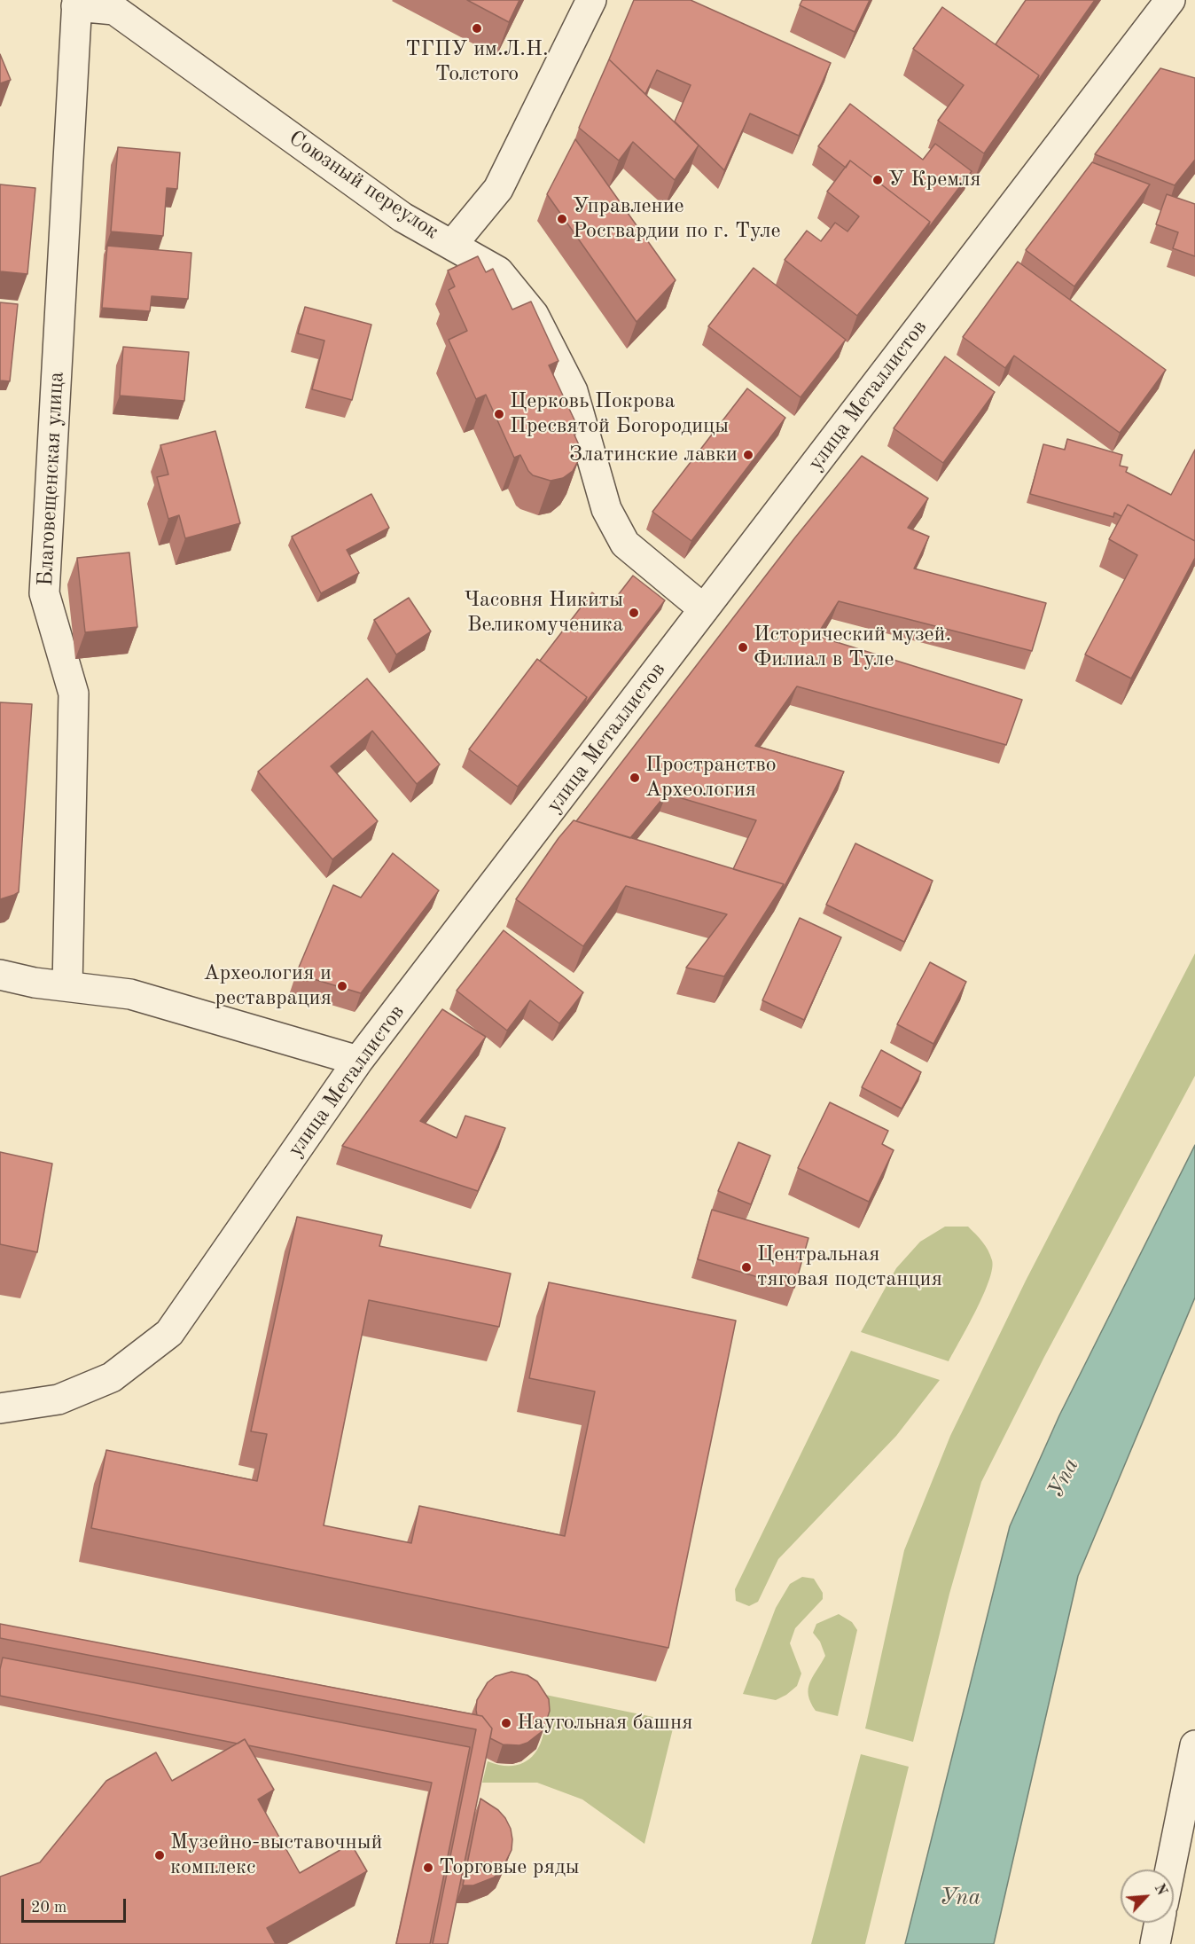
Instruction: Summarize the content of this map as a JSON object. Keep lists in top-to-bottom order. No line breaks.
{"streets":{"street":["Союзный переулок","улица Металлистов","Благовещенская улица"]},"crossings":[["Союзный переулок","улица Металлистов"],["Союзный переулок","Благовещенская улица"]],"water":["Упа"],"places":["ТГПУ им.Л.Н. Толстого","У Кремля","Управление Росгвардии по г. Туле","Церковь Покрова Пресвятой Богородицы","Златинские лавки","Часовня Никиты Великомученика","Исторический музей. Филиал в Туле","Пространство Археология","Археология и реставрация","Центральная тяговая подстанция","Наугольная башня","Музейно-выставочный комплекс","Торговые ряды"],"scale_bar":"20 m","north":"top right"}
